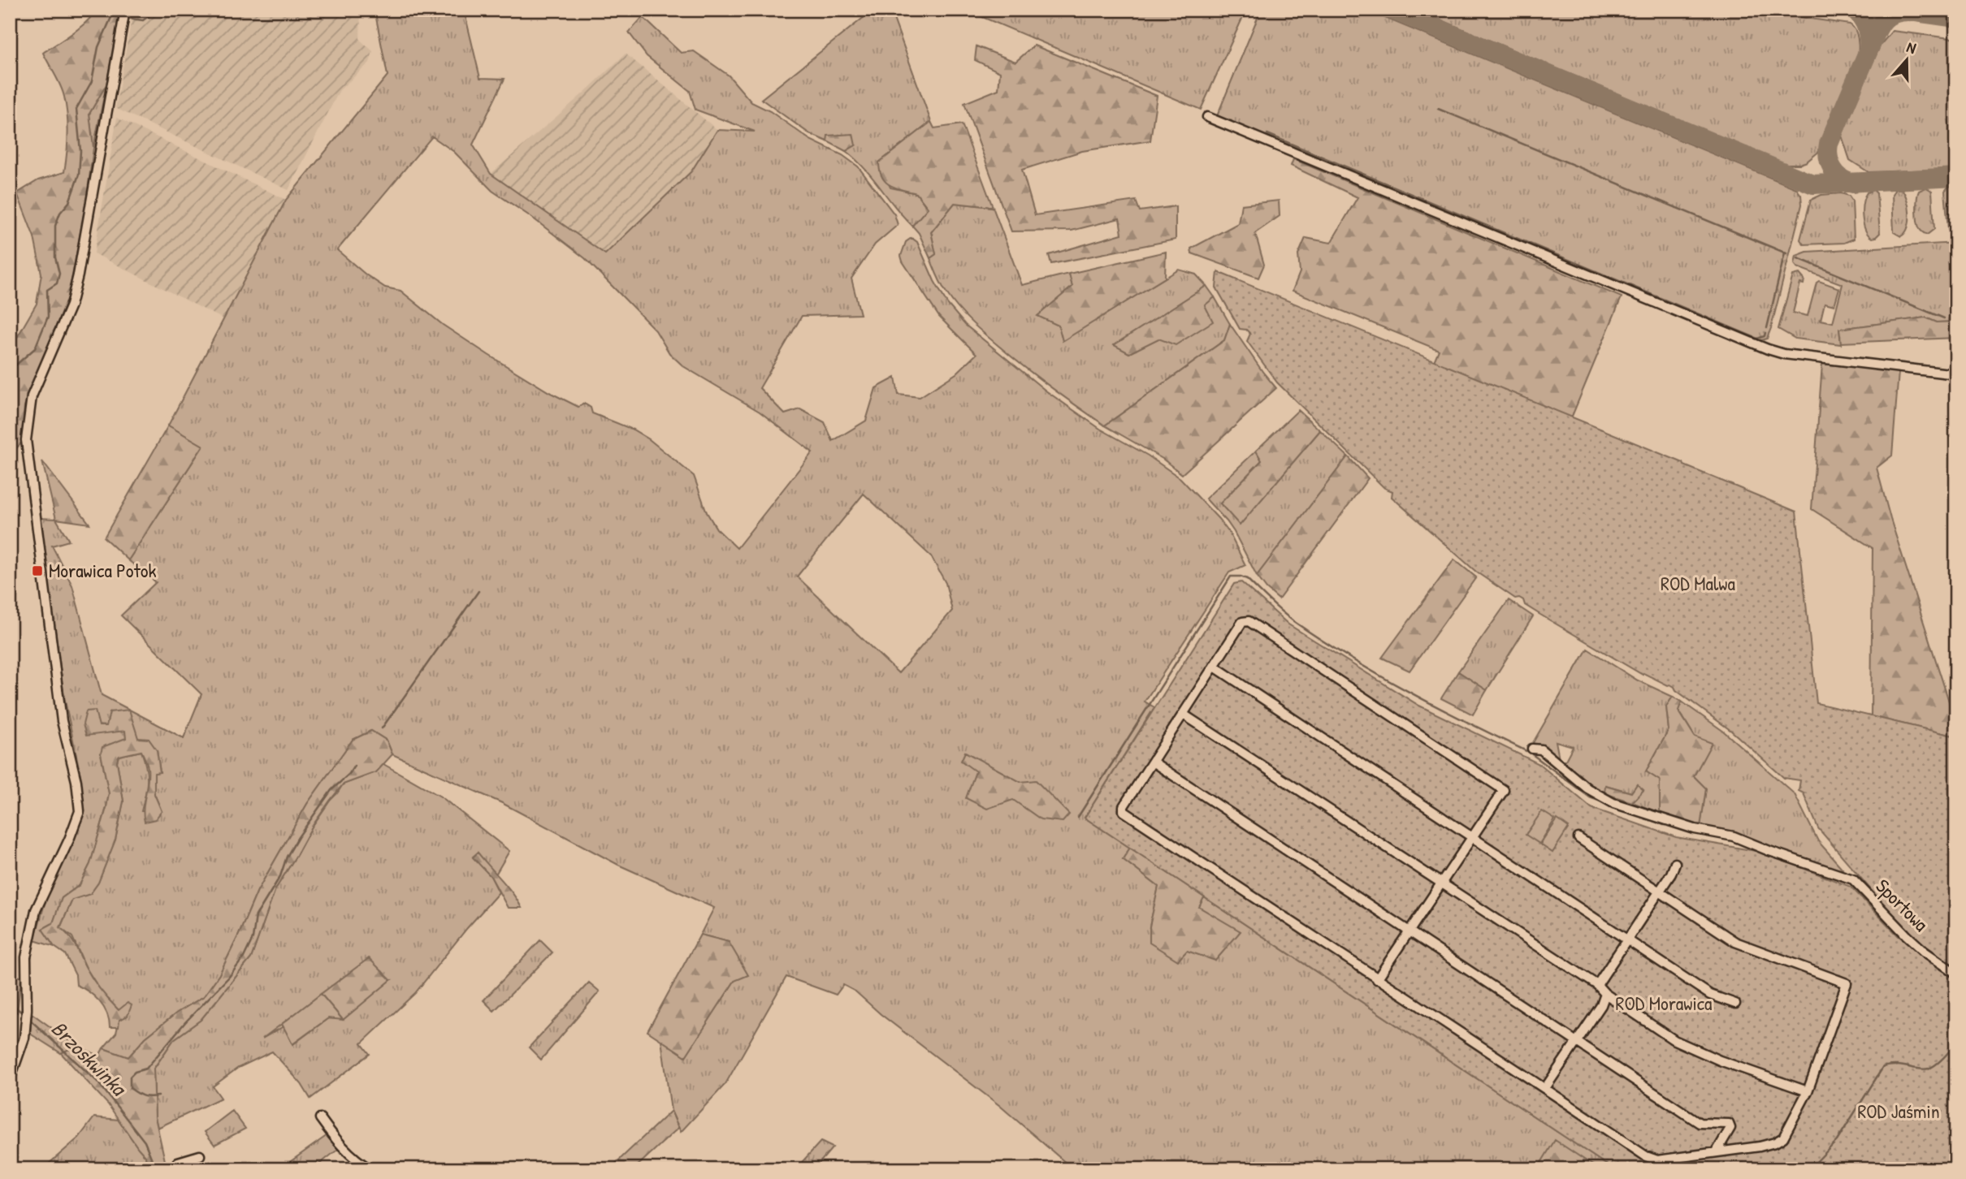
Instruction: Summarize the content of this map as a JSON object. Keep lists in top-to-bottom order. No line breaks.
{"streets":{"street":["Sportowa"]},"water":["Brzoskwinka"],"parks":["ROD Malwa","ROD Morawica","ROD Jaśmin"],"places":{"transit":["Morawica Potok"]},"north":"top"}
